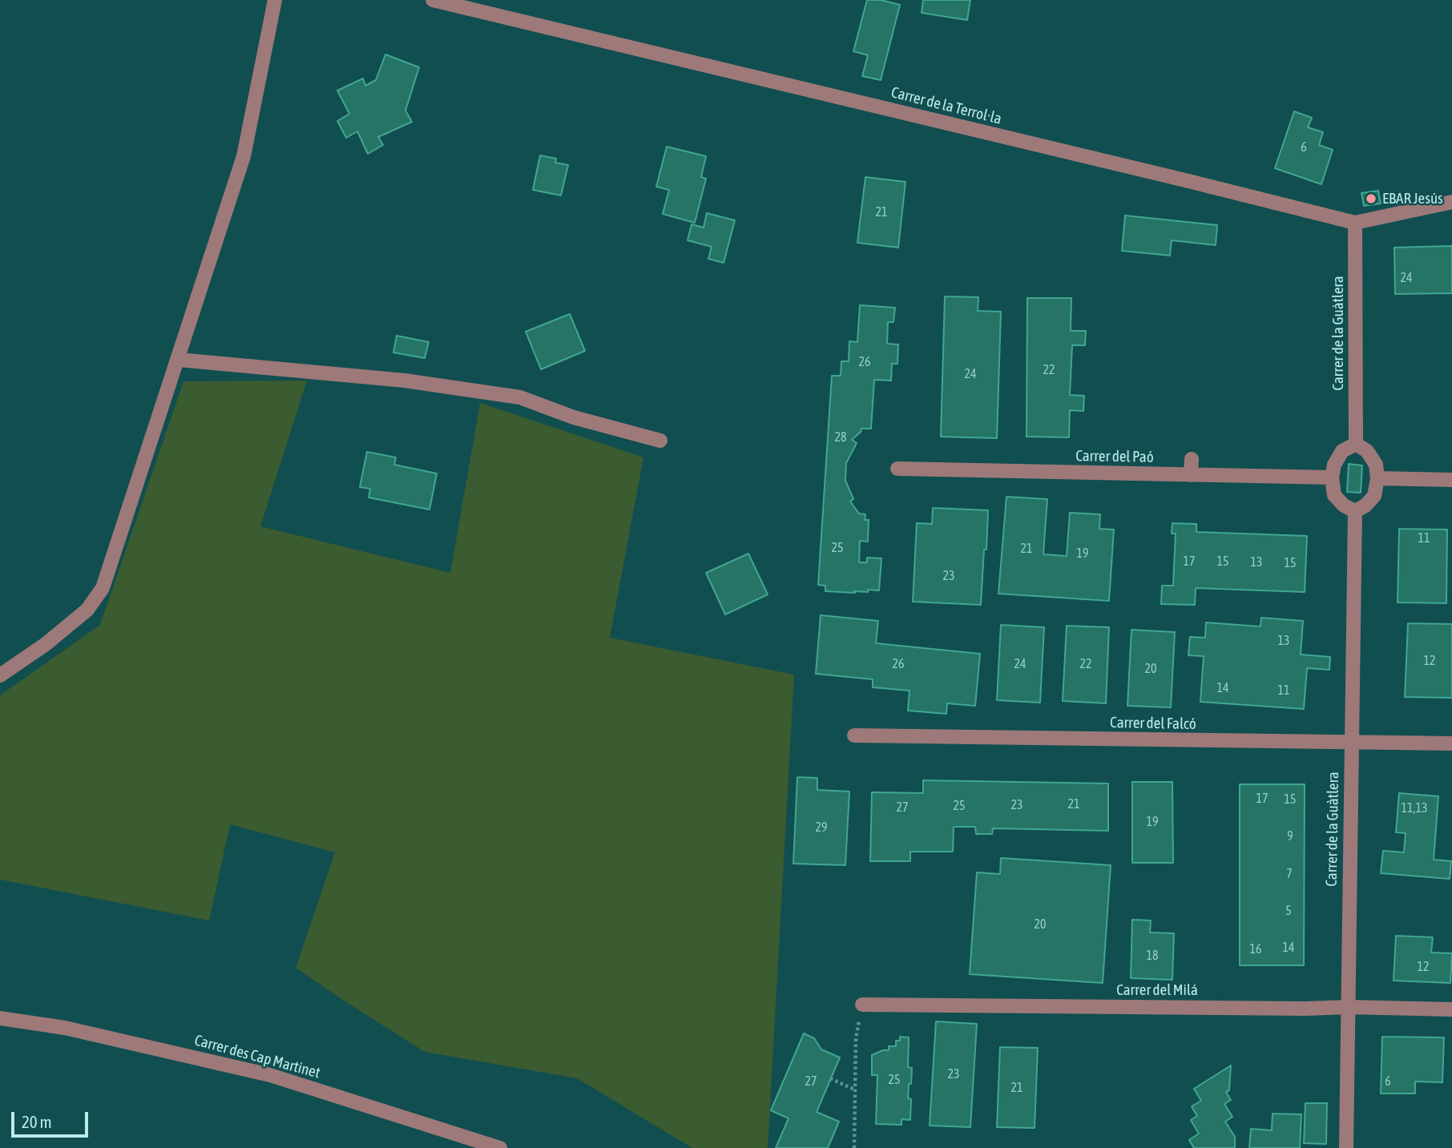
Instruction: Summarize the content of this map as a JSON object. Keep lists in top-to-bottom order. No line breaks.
{"streets":{"street":["Carrer de la Terrol·la","Carrer de la Guàtlera","Carrer del Paó","Carrer del Falcó","Carrer del Milá","Carrer des Cap Martinet"]},"crossings":[["Carrer de la Terrol·la","Carrer de la Guàtlera"],["Carrer de la Guàtlera","Carrer del Paó"],["Carrer de la Guàtlera","Carrer del Falcó"],["Carrer de la Guàtlera","Carrer del Milá"]],"places":["EBAR Jesús"],"house_numbers":["6","21","24","26","22","24","28","11","25","21","19","17","15","13","15","23","13","12","26","24","22","20","14","11","17","15","21","23","25","27","11,13","19","29","9","7","5","20","14","16","18","12","23","25","27","6","21"],"scale_bar":"20 m"}
